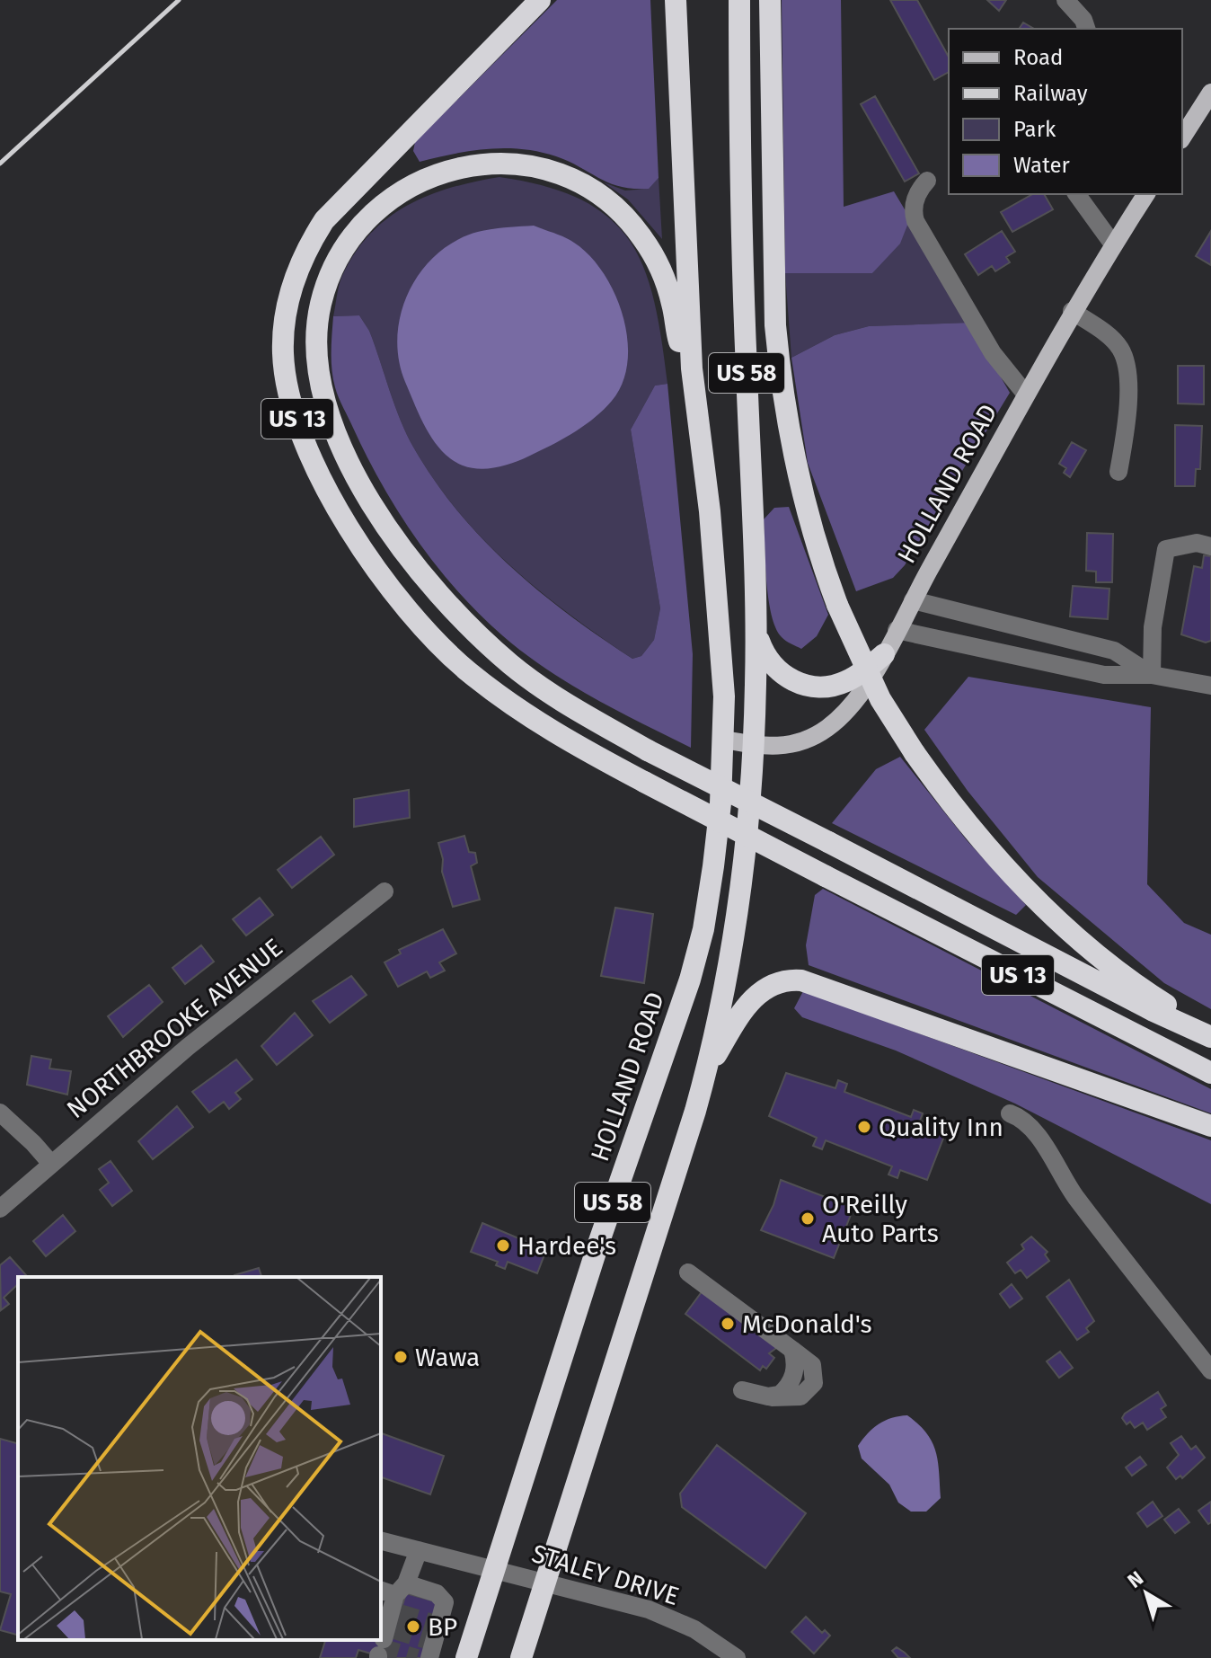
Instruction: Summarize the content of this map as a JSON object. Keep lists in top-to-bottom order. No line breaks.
{"streets":{"highway":["US 58","US 13","HOLLAND ROAD"],"street":["NORTHBROOKE AVENUE","STALEY DRIVE"]},"crossings":[["US 58","HOLLAND ROAD"],["US 58","STALEY DRIVE"],["HOLLAND ROAD","STALEY DRIVE"]],"places":["Quality Inn","O'Reilly Auto Parts","Hardee's","McDonald's","Wawa","BP"],"legend":["Road","Railway","Park","Water"],"north":"top left"}
